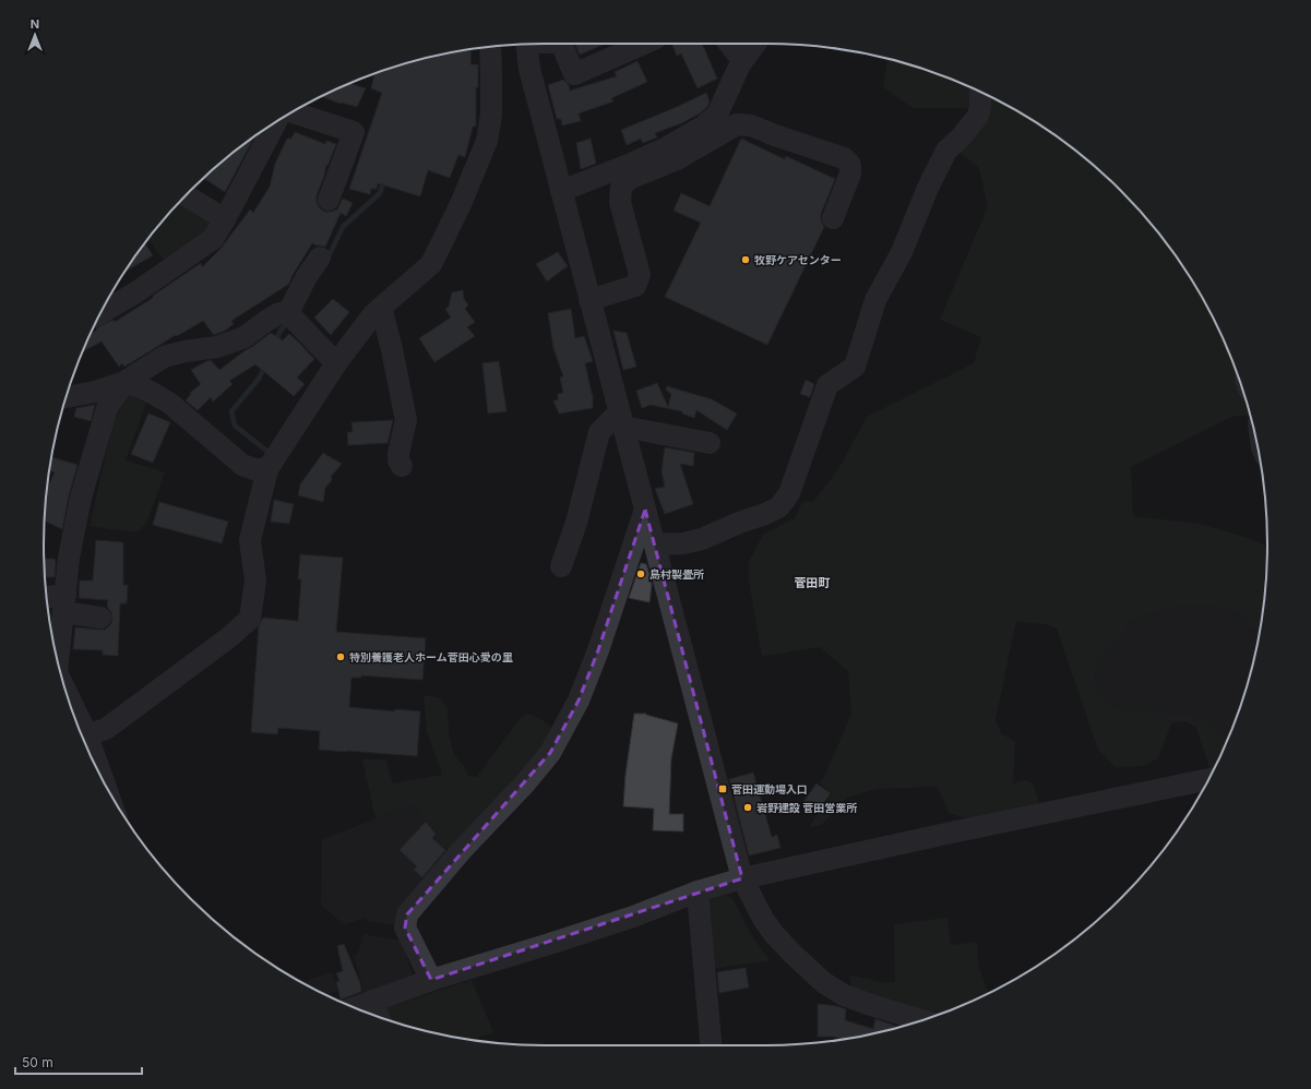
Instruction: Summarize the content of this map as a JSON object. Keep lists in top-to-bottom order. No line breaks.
{"districts":["菅田町"],"places":{"other":["牧野ケアセンター","島村製畳所","特別養護老人ホーム菅田心愛の里","岩野建設 菅田営業所"],"transit":["菅田運動場入口"]},"scale_bar":"50 m","north":"top"}
